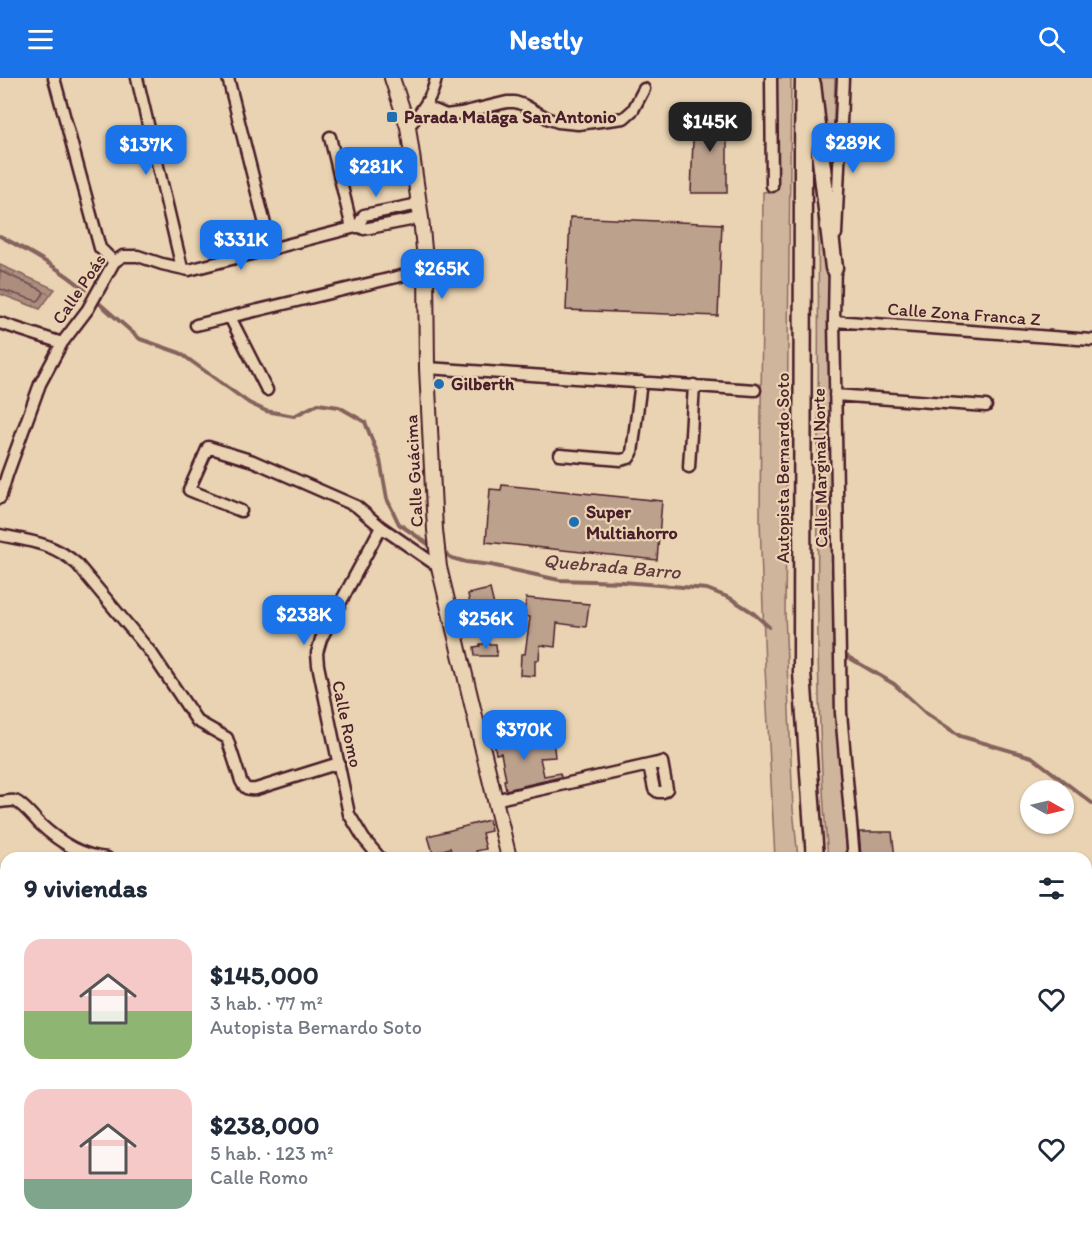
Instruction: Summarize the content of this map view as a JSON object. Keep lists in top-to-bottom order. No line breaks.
{"streets":{"highway":["Autopista Bernardo Soto"],"main road":["Calle Guácima"],"street":["Calle Poás","Calle Zona Franca Z","Calle Marginal Norte","Calle Romo"]},"crossings":[["Calle Poás","Calle Guácima"],["Calle Zona Franca Z","Calle Marginal Norte"]],"water":["Quebrada Barro"],"places":{"transit":["Parada Malaga San Antonio"],"other":["Gilberth","Super Multiahorro"]},"north":"right","page":{"header":"Nestly","price":["$145K","$289K","$137K","$281K","$331K","$265K","$238K","$256K","$370K"],"heading":"9 viviendas","list":[{"name":"$145,000","note":"3 hab. · 77 m² · Autopista Bernardo Soto"},{"name":"$238,000","note":"5 hab. · 123 m² · Calle Romo"}]}}
